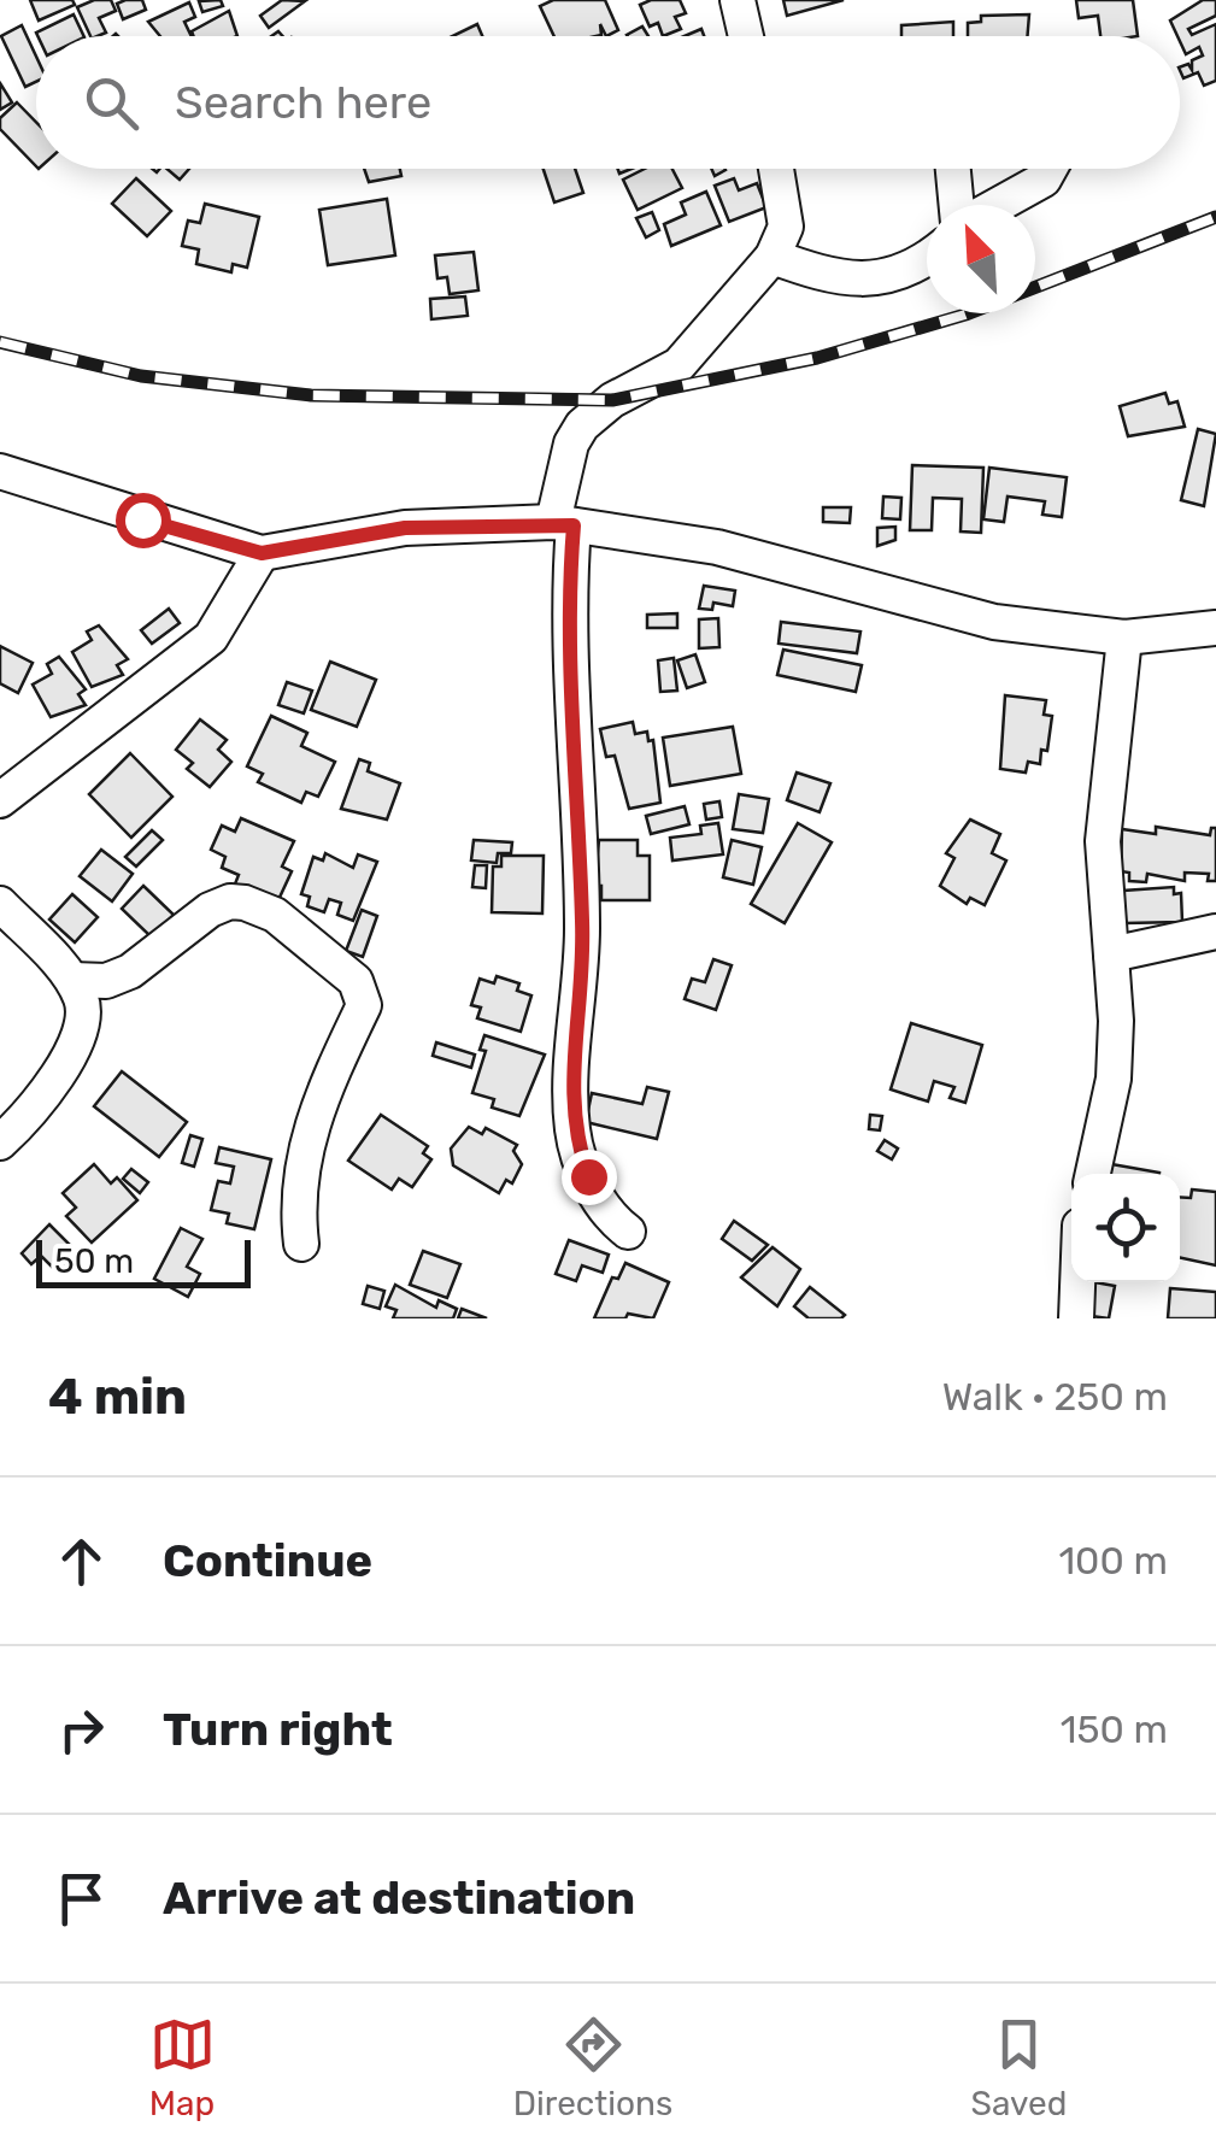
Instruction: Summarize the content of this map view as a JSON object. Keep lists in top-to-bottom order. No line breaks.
{"scale_bar":"50 m","north":"top left","page":{"search":"Search here","scale":"50 m","heading":["4 min","Walk · 250 m"],"list":[["Continue","100 m"],["Turn right","150 m"],"Arrive at destination"],"nav":["Map","Directions","Saved"]}}
